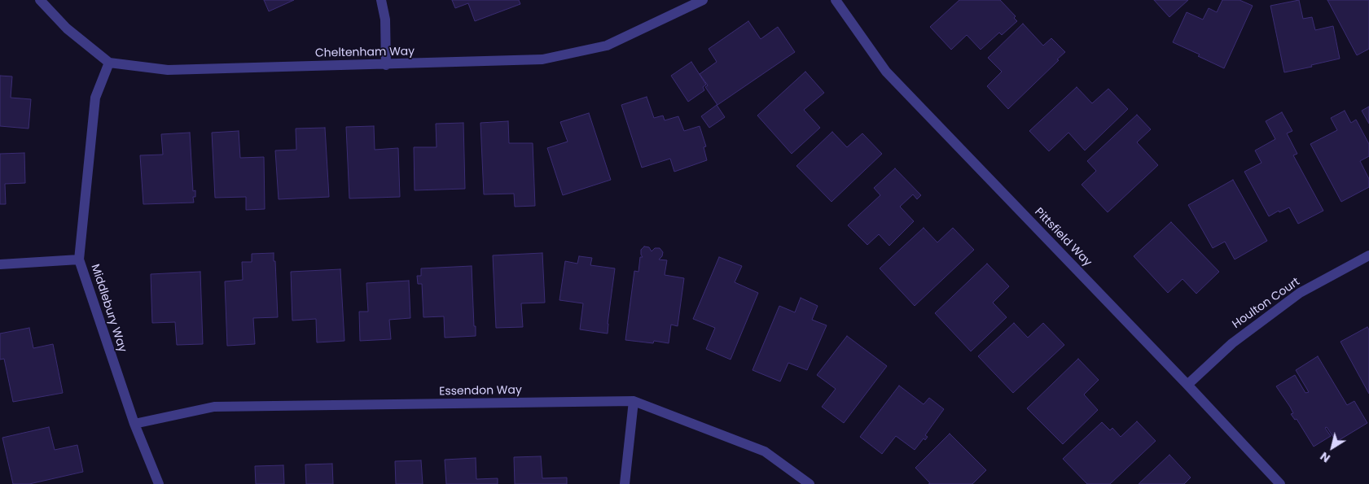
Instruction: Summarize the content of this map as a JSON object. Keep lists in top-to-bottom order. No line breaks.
{"streets":{"street":["Cheltenham Way","Pittsfield Way","Houlton Court","Middlebury Way","Essendon Way"]},"crossings":[["Cheltenham Way","Middlebury Way"],["Pittsfield Way","Houlton Court"],["Middlebury Way","Essendon Way"]],"north":"bottom left"}
